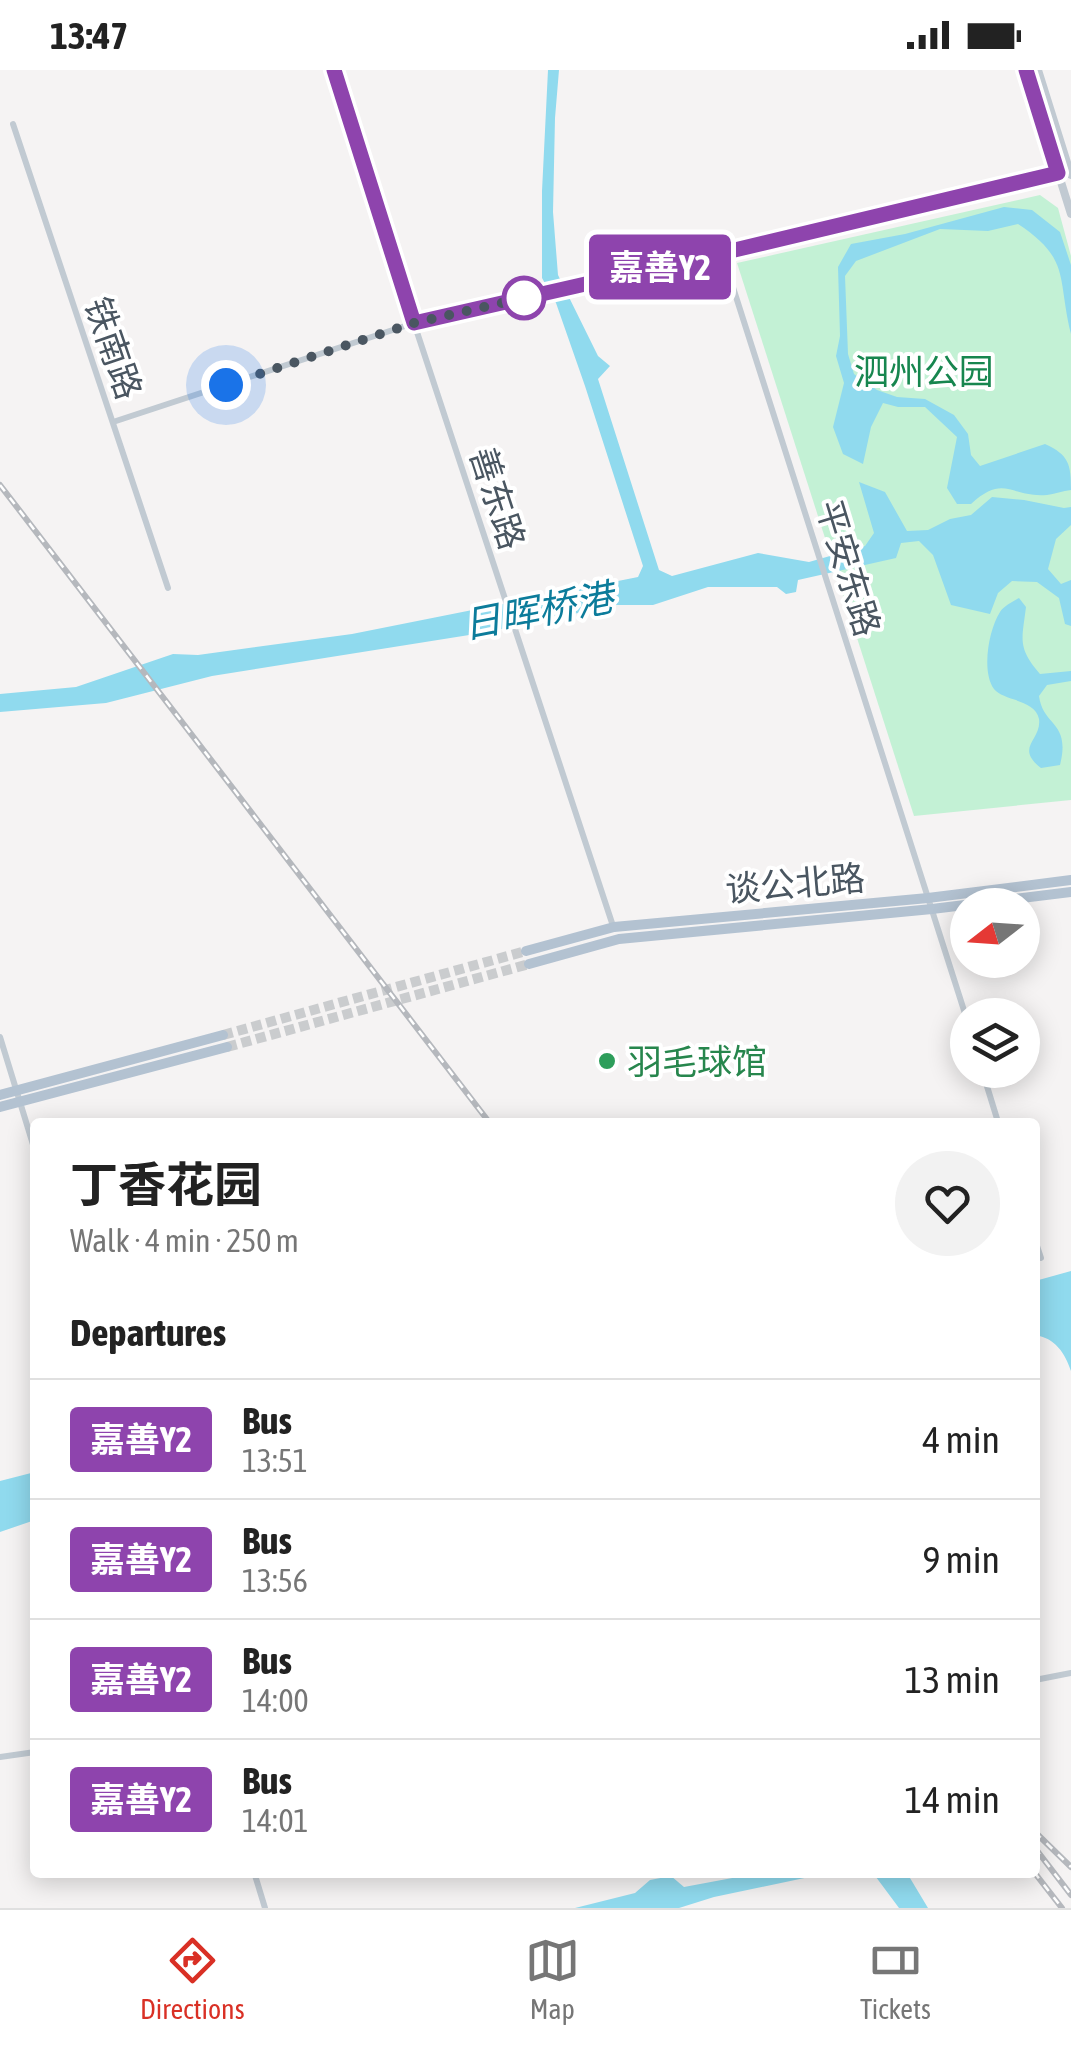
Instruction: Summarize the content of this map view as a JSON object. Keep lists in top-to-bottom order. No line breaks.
{"streets":{"main road":["谈公北路"],"street":["铁南路","善东路","平安东路"]},"crossings":[["善东路","谈公北路"],["平安东路","谈公北路"]],"water":["日晖桥港"],"parks":["泗州公园"],"places":["羽毛球馆"],"lines":["bus line 嘉善Y2"],"north":"left","page":{"status":"13:47","on_map":"嘉善Y2","heading":[["丁香花园","Walk · 4 min · 250 m"],"Departures"],"list":[{"mark":"嘉善Y2","name":"Bus","note":"13:51","value":"4 min"},{"mark":"嘉善Y2","name":"Bus","note":"13:56","value":"9 min"},{"mark":"嘉善Y2","name":"Bus","note":"14:00","value":"13 min"},{"mark":"嘉善Y2","name":"Bus","note":"14:01","value":"14 min"}],"tabs":["Directions","Map","Tickets"]}}
